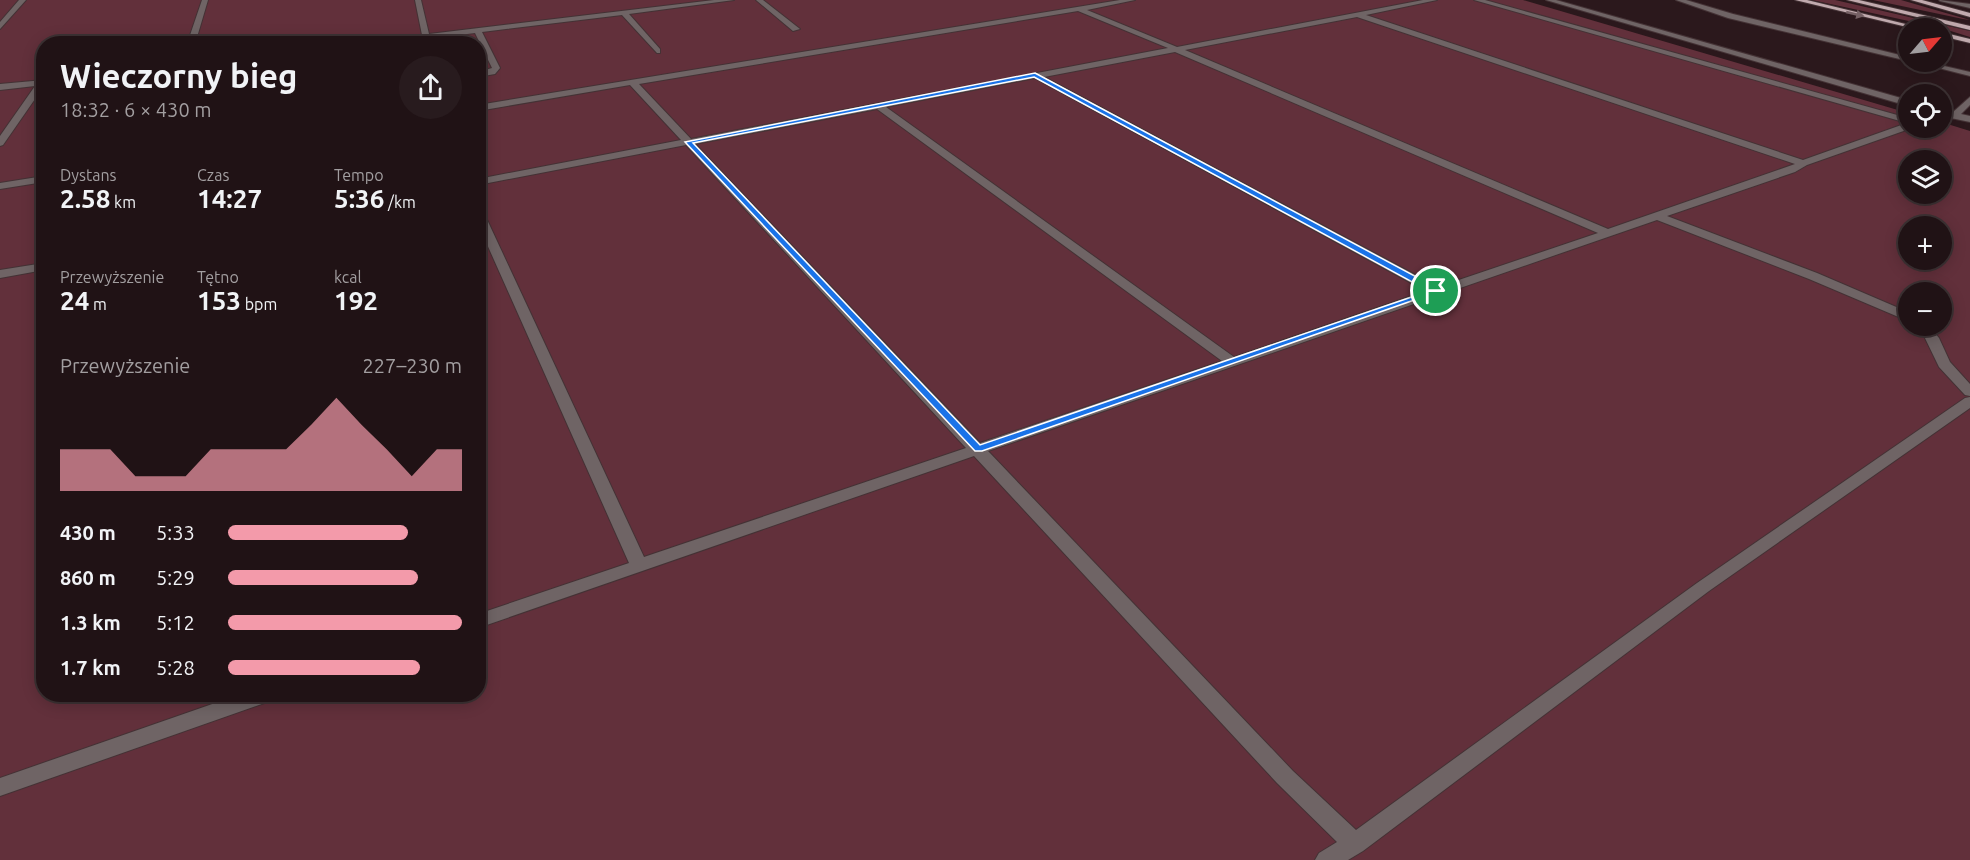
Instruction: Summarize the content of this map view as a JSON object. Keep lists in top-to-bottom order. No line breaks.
{"north":"top right","page":{"map_buttons":["+","−"],"heading":["Wieczorny bieg","18:32 · 6 × 430 m"],"stats":[["Dystans","2.58 km"],["Czas","14:27"],["Tempo","5:36 /km"],["Przewyższenie","24 m"],["Tętno","153 bpm"],["kcal","192"]],"chart":["Przewyższenie","227–230 m"],"list":[{"name":"430 m","note":"5:33"},{"name":"860 m","note":"5:29"},{"name":"1.3 km","note":"5:12"},{"name":"1.7 km","note":"5:28"}]}}
